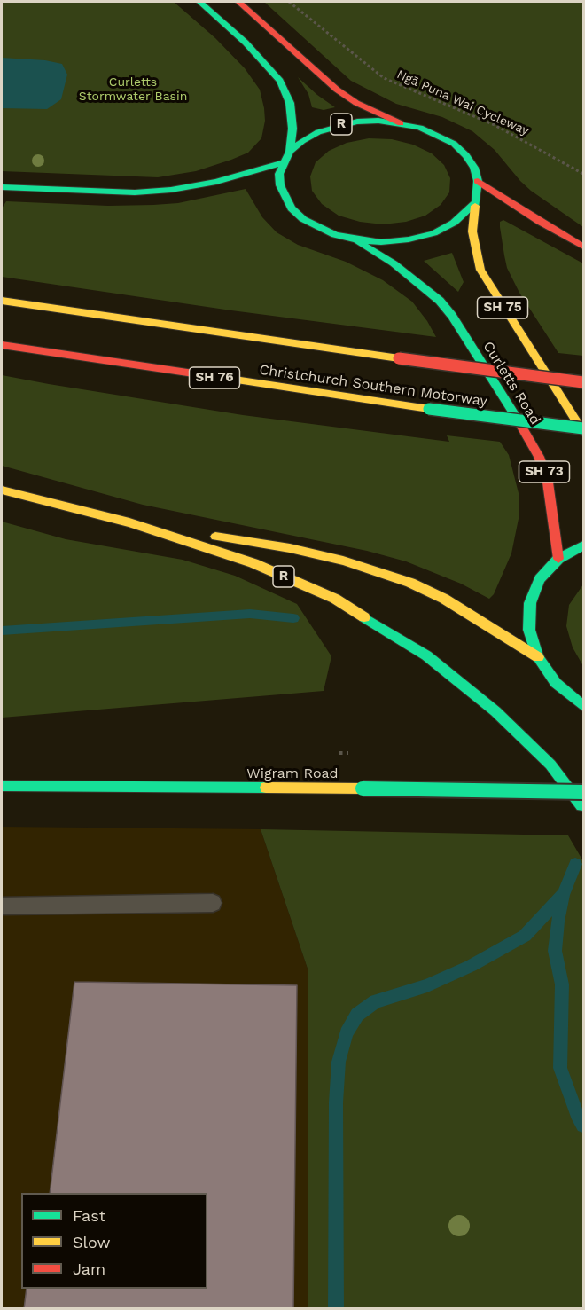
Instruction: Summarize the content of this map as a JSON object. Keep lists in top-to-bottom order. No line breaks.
{"streets":{"main road":["R","SH 75","SH 76","Curletts Road","Christchurch Southern Motorway","SH 73","Wigram Road"],"path":["Ngā Puna Wai Cycleway"]},"crossings":[["R","SH 75"],["R","Curletts Road"],["SH 75","Curletts Road"],["SH 75","Christchurch Southern Motorway"]],"parks":["Curletts Stormwater Basin"],"legend":["Fast","Slow","Jam"]}
